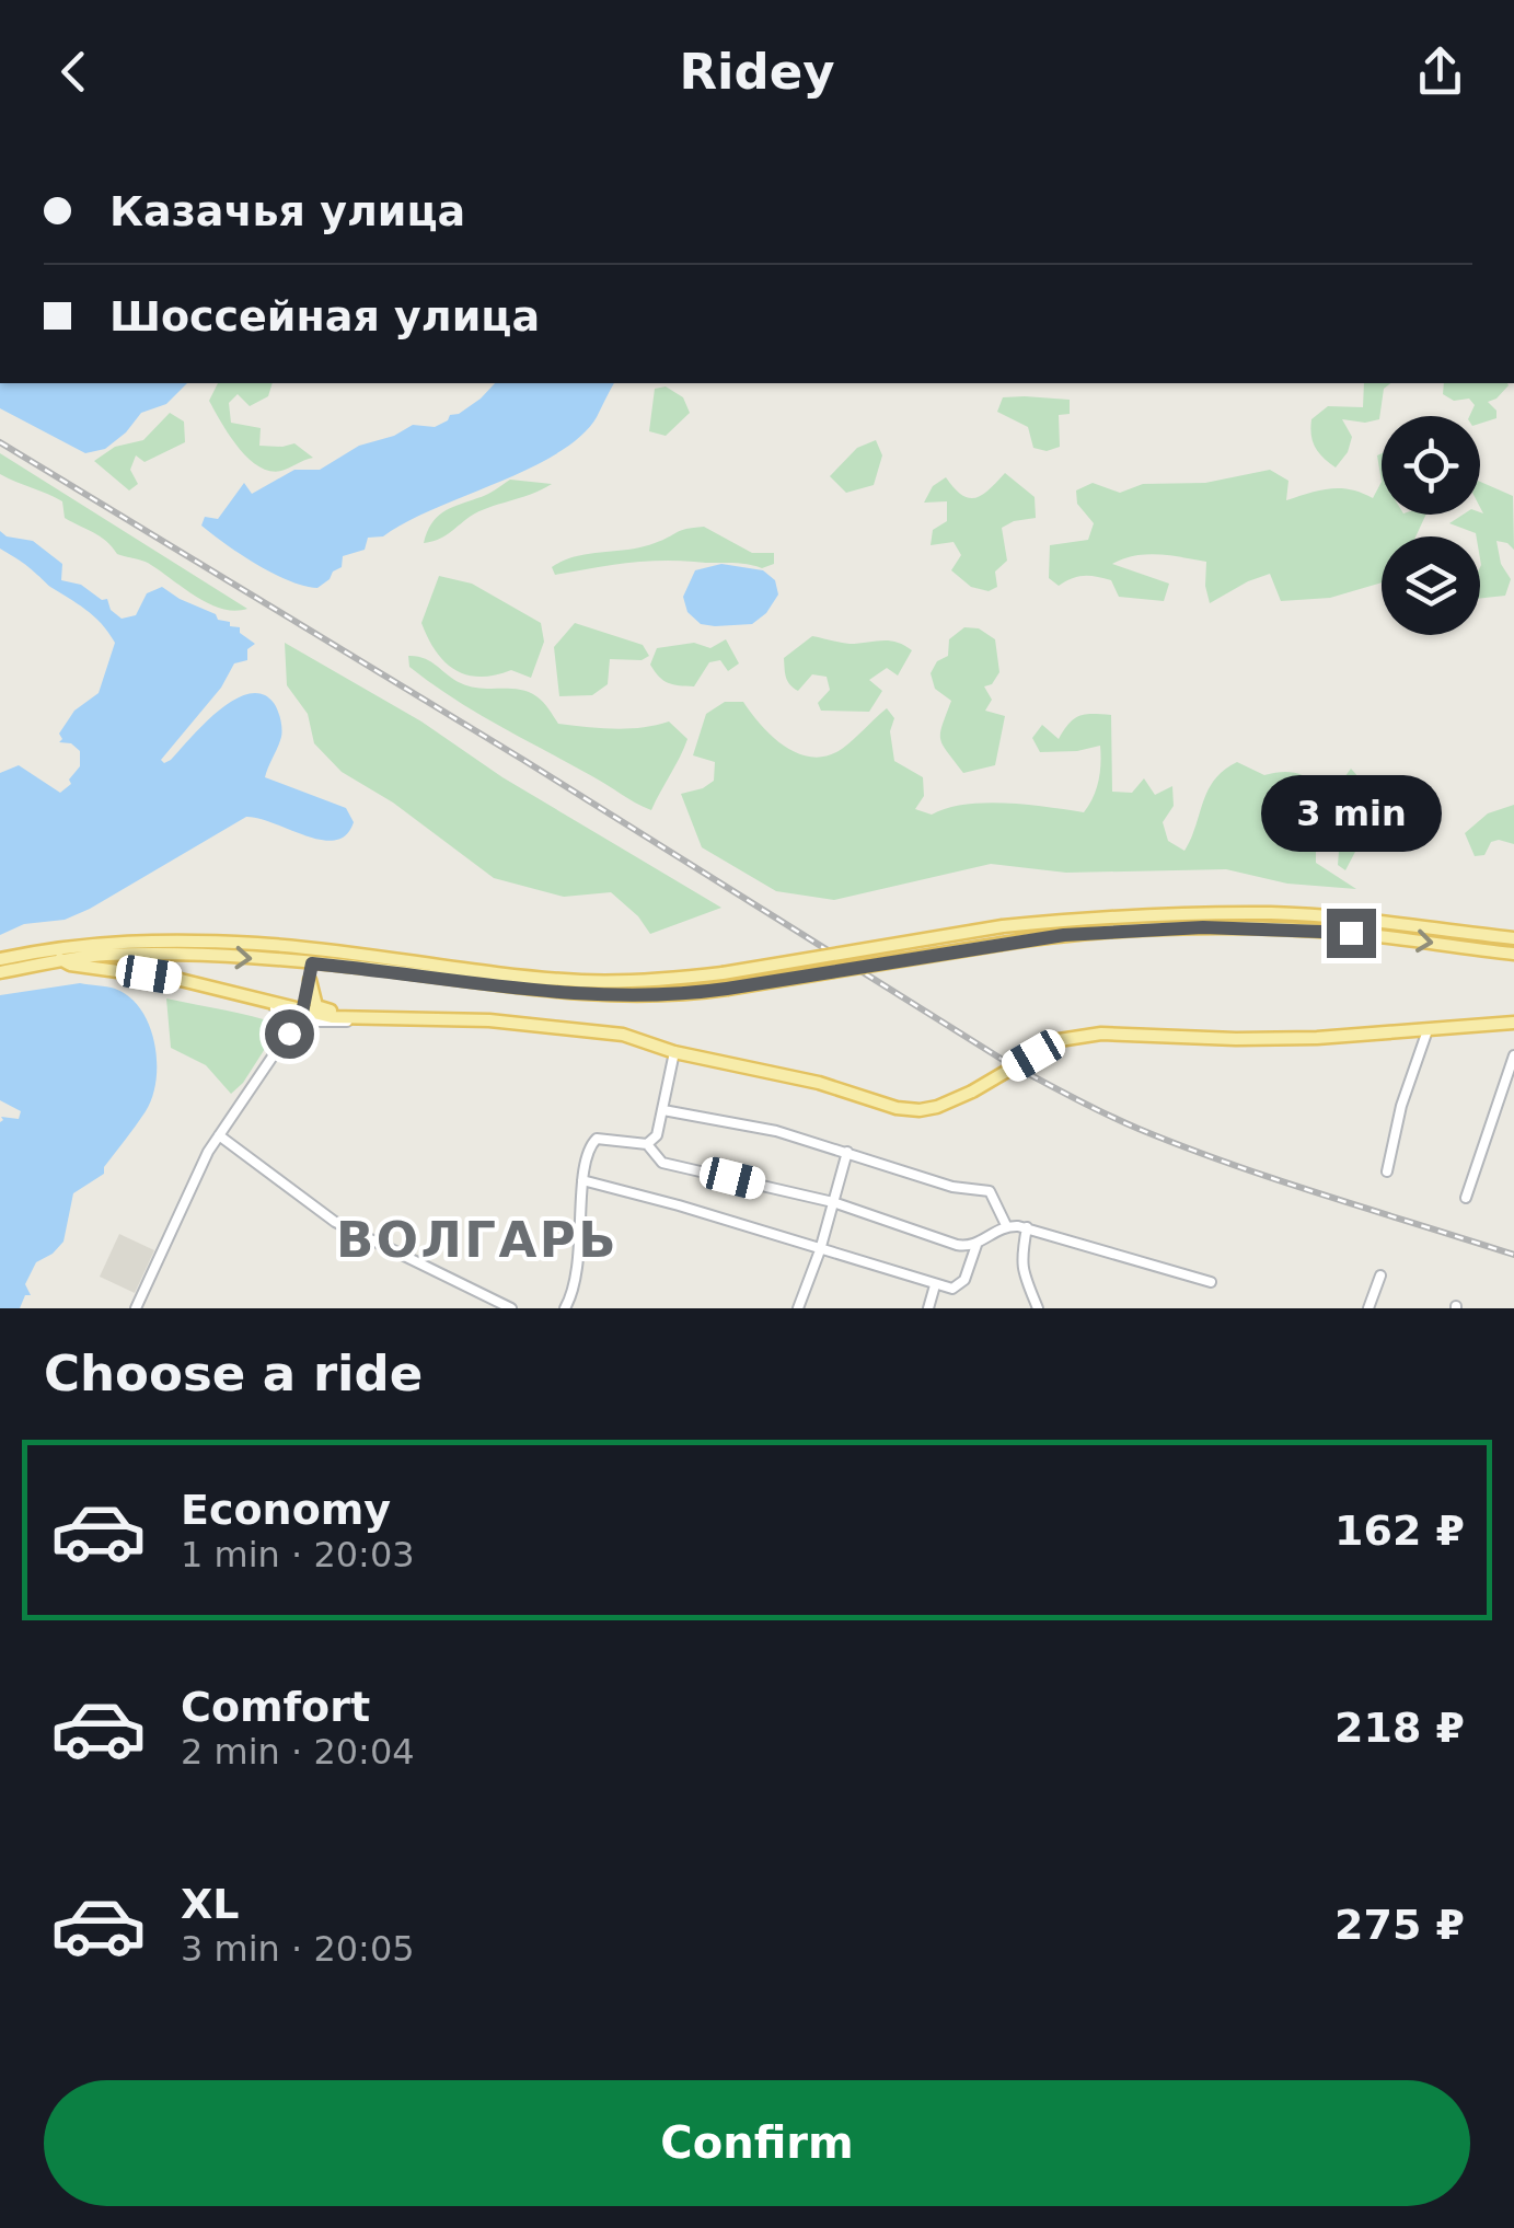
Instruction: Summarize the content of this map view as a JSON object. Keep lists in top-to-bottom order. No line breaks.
{"districts":["ВОЛГАРЬ"],"page":{"header":"Ridey","banner":["Казачья улица","Шоссейная улица"],"bubble":"3 min","heading":"Choose a ride","list":[{"name":"Economy","note":"1 min · 20:03","value":"162 ₽"},{"name":"Comfort","note":"2 min · 20:04","value":"218 ₽"},{"name":"XL","note":"3 min · 20:05","value":"275 ₽"}],"buttons":"Confirm"}}
